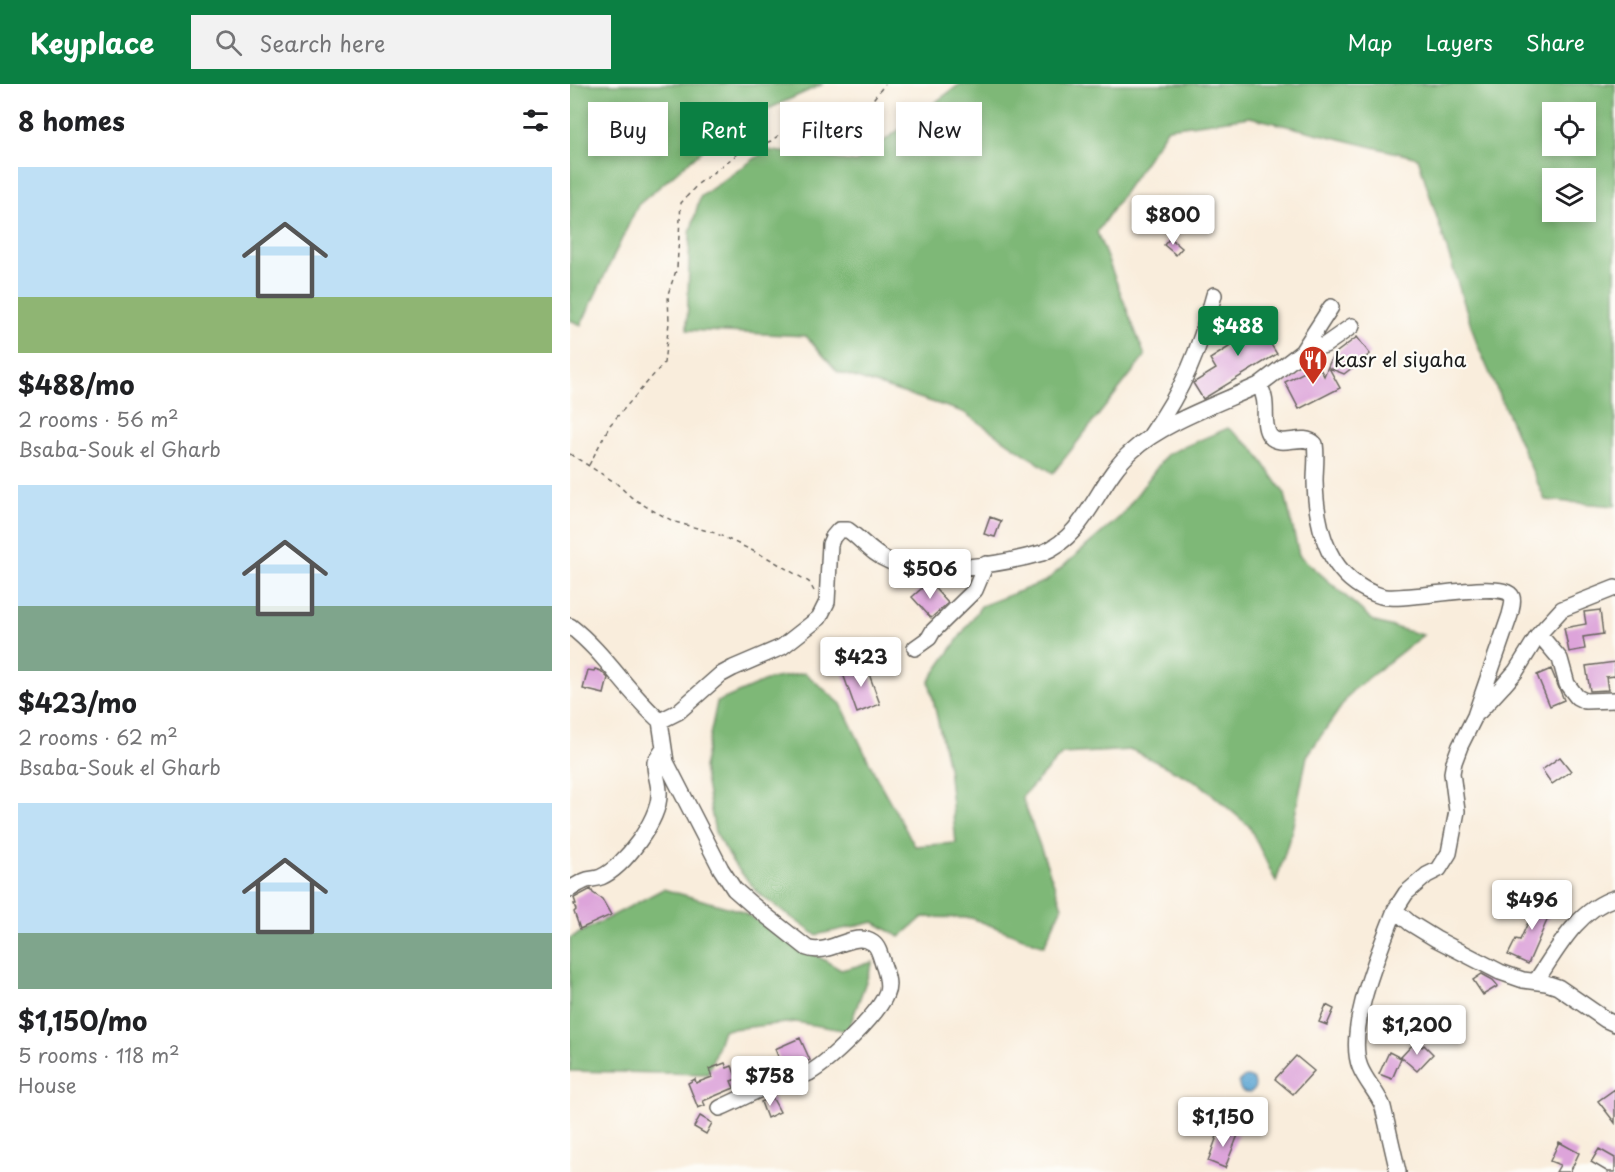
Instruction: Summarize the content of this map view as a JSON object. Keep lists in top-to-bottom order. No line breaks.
{"places":{"restaurant":["kasr el siyaha"]},"page":{"header":"Keyplace","search":"Search here","nav":["Map","Layers","Share"],"heading":"8 homes","chip":["Buy","Rent","Filters","New"],"list":[{"name":"$488/mo","note":"2 rooms · 56 m² · Bsaba-Souk el Gharb"},{"name":"$423/mo","note":"2 rooms · 62 m² · Bsaba-Souk el Gharb"},{"name":"$1,150/mo","note":"5 rooms · 118 m² · House"}],"price":["$800","$488","$506","$423","$496","$1,200","$758","$1,150"]}}
